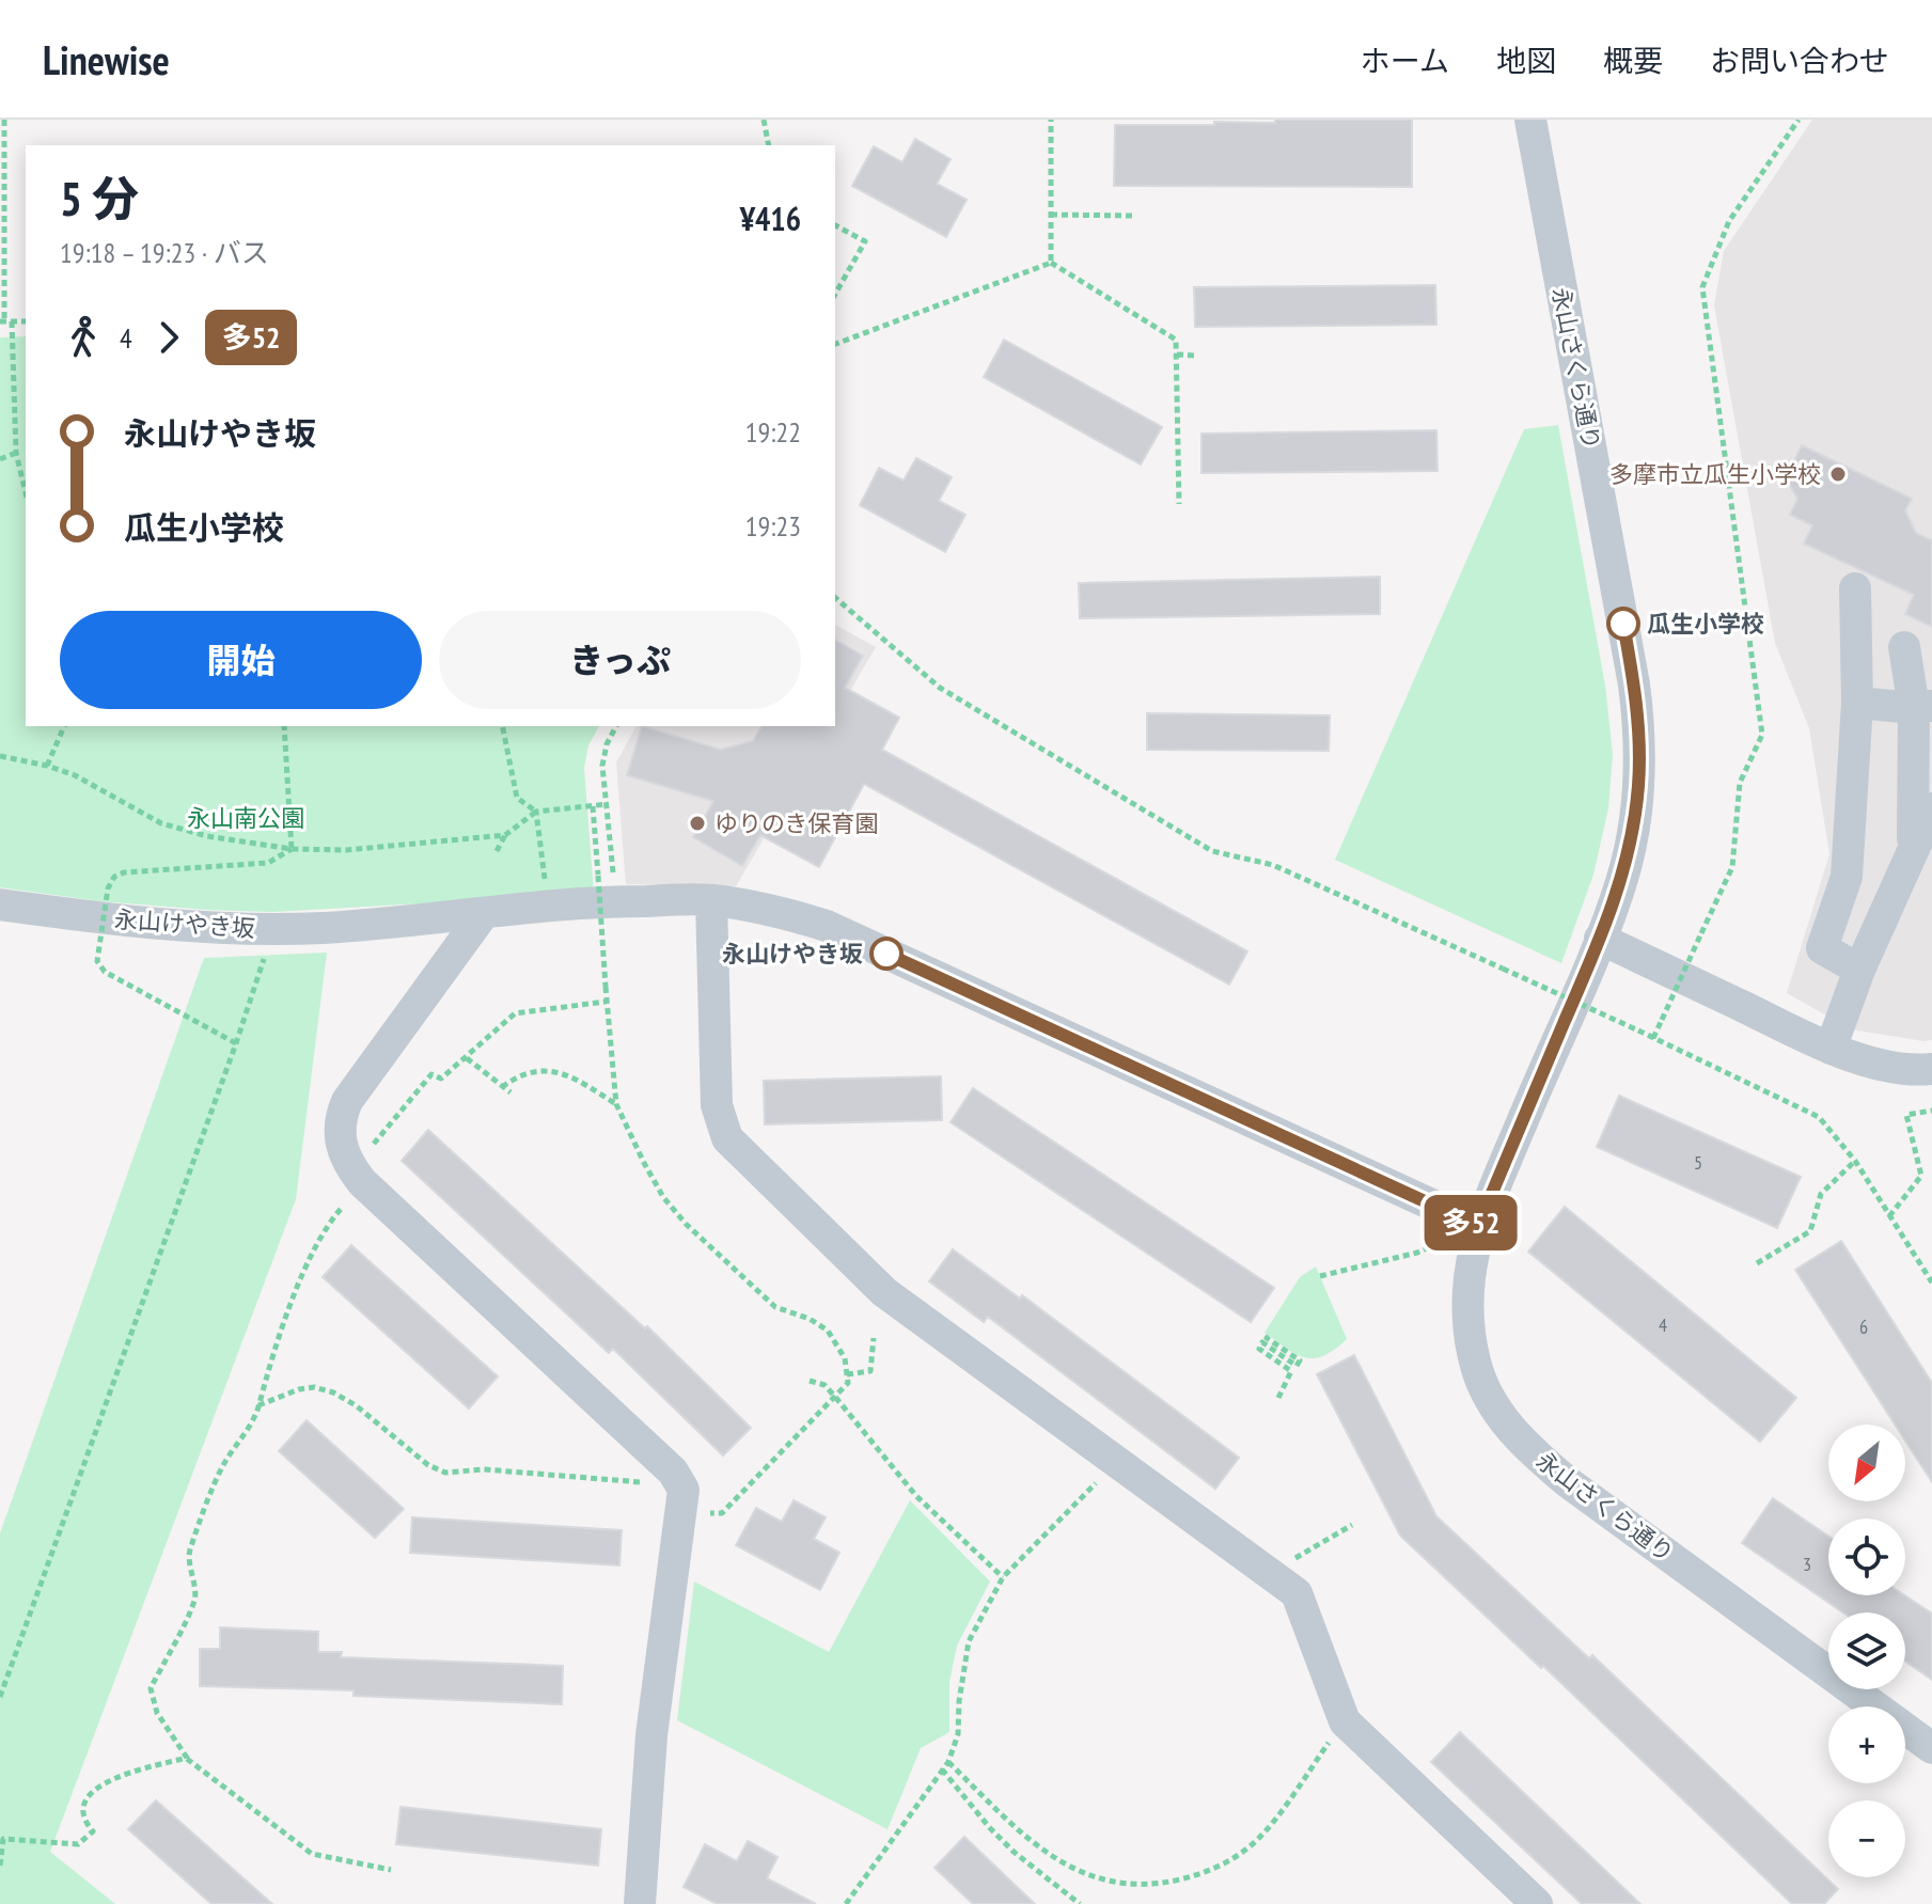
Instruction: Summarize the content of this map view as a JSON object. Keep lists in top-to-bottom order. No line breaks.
{"streets":{"street":["永山さくら通り","永山けやき坂"]},"crossings":[["永山さくら通り","永山けやき坂"]],"parks":["永山南公園"],"places":["多摩市立瓜生小学校","瓜生小学校","ゆりのき保育園","永山けやき坂"],"lines":["bus line 多52"],"house_numbers":["5","4","6","3"],"north":"bottom left","page":{"header":"Linewise","nav":["ホーム","地図","概要","お問い合わせ"],"on_map":"多52","heading":["5 分","19:18 – 19:23 · バス","¥416"],"legs":["4","多52"],"list":[{"name":"永山けやき坂","value":"19:22"},{"name":"瓜生小学校","value":"19:23"}],"buttons":["開始","きっぷ"],"map_buttons":["+","−"]}}
